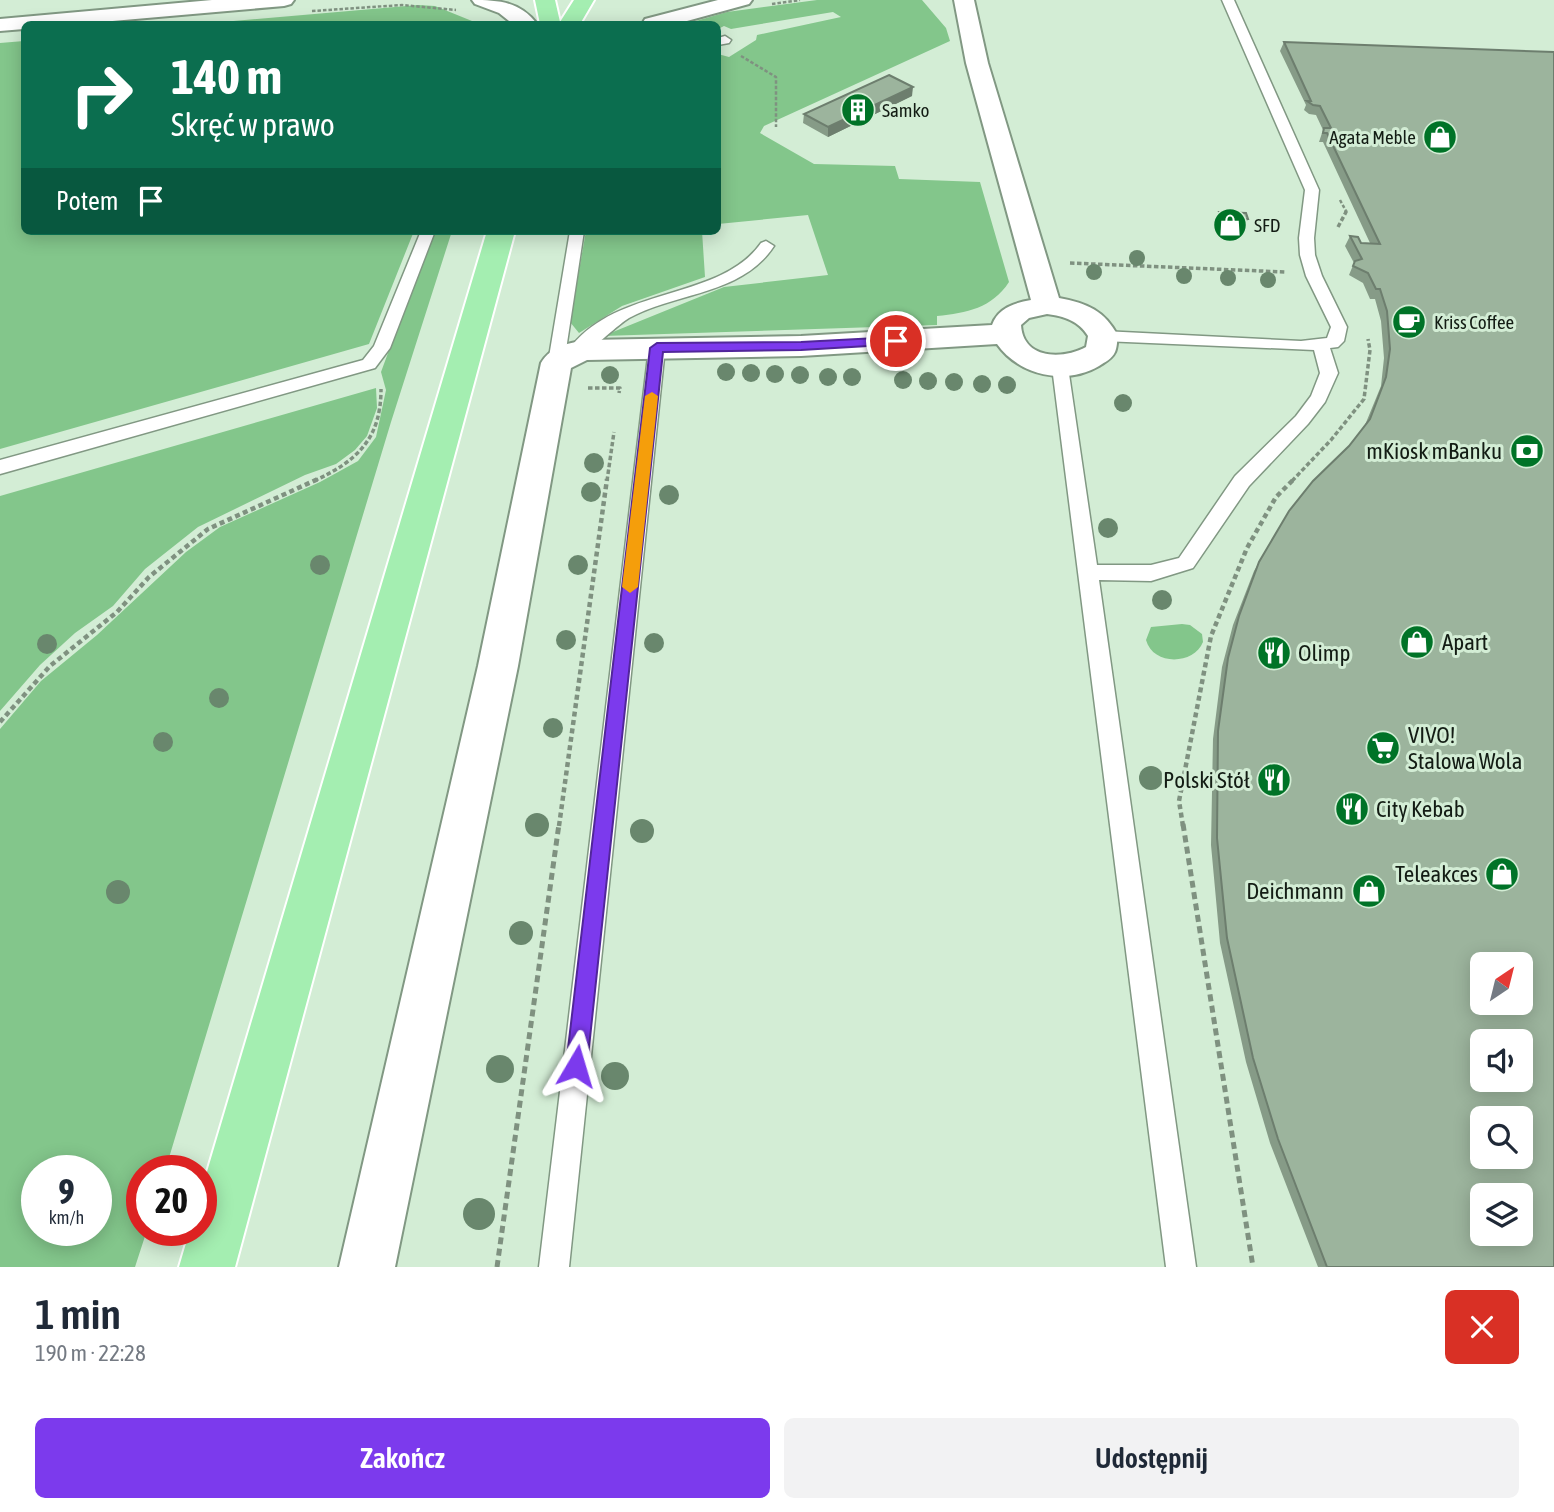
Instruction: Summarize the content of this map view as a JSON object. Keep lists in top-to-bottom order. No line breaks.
{"places":{"building":["Samko"],"shop":["Agata Meble","SFD","Apart","Teleakces","Deichmann"],"cafe":["Kriss Coffee"],"bank":["mKiosk mBanku"],"restaurant":["Olimp","Polski Stół","City Kebab"],"supermarket":["VIVO! Stalowa Wola"]},"north":"top right","page":{"turn":["140 m","Skręć w prawo"],"then":"Potem","speed":"9 km/h","limit":"20","heading":["1 min","190 m · 22:28"],"buttons":["Zakończ","Udostępnij"]}}
